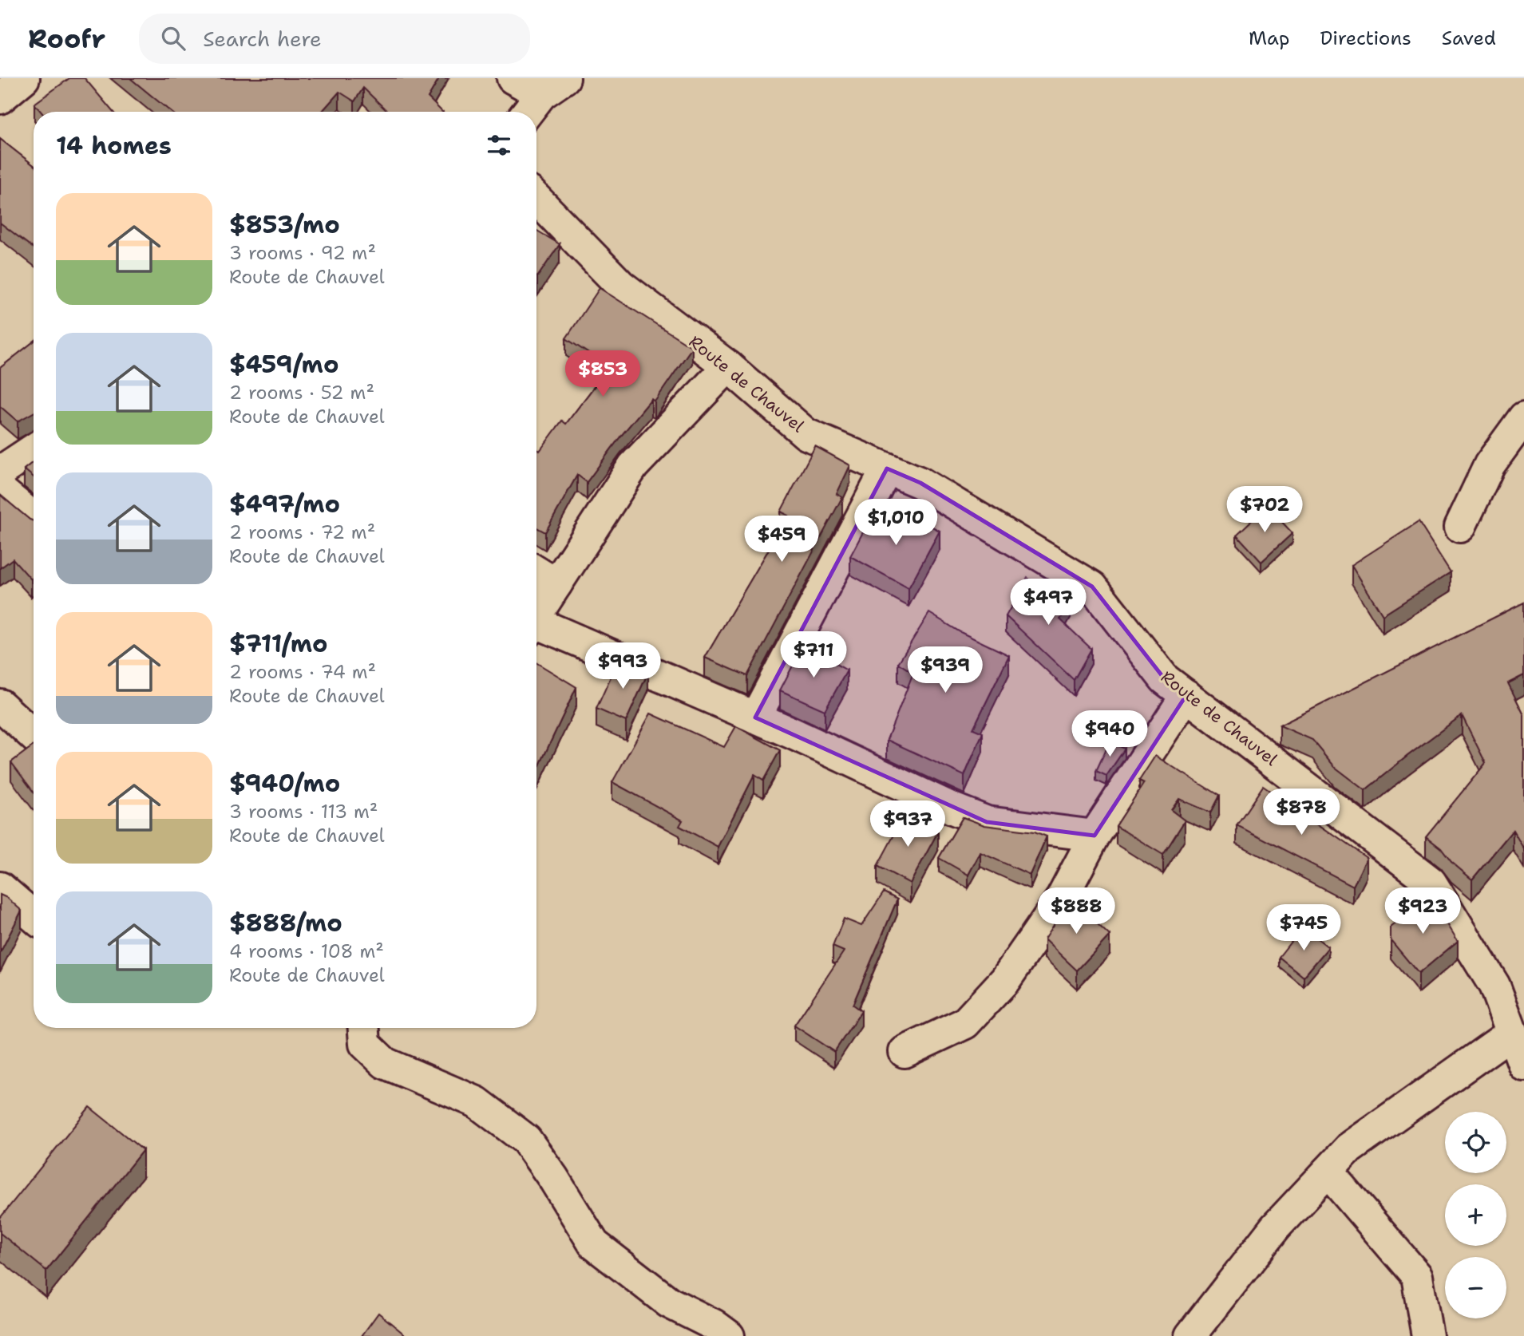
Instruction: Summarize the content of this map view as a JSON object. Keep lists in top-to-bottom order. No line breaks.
{"streets":{"street":["Route de Chauvel"]},"page":{"header":"Roofr","search":"Search here","nav":["Map","Directions","Saved"],"heading":"14 homes","list":[{"name":"$853/mo","note":"3 rooms · 92 m² · Route de Chauvel"},{"name":"$459/mo","note":"2 rooms · 52 m² · Route de Chauvel"},{"name":"$497/mo","note":"2 rooms · 72 m² · Route de Chauvel"},{"name":"$711/mo","note":"2 rooms · 74 m² · Route de Chauvel"},{"name":"$940/mo","note":"3 rooms · 113 m² · Route de Chauvel"},{"name":"$888/mo","note":"4 rooms · 108 m² · Route de Chauvel"}],"price":["$853","$702","$1,010","$459","$497","$711","$993","$939","$940","$878","$937","$888","$923","$745"],"map_buttons":["+","−"]}}
